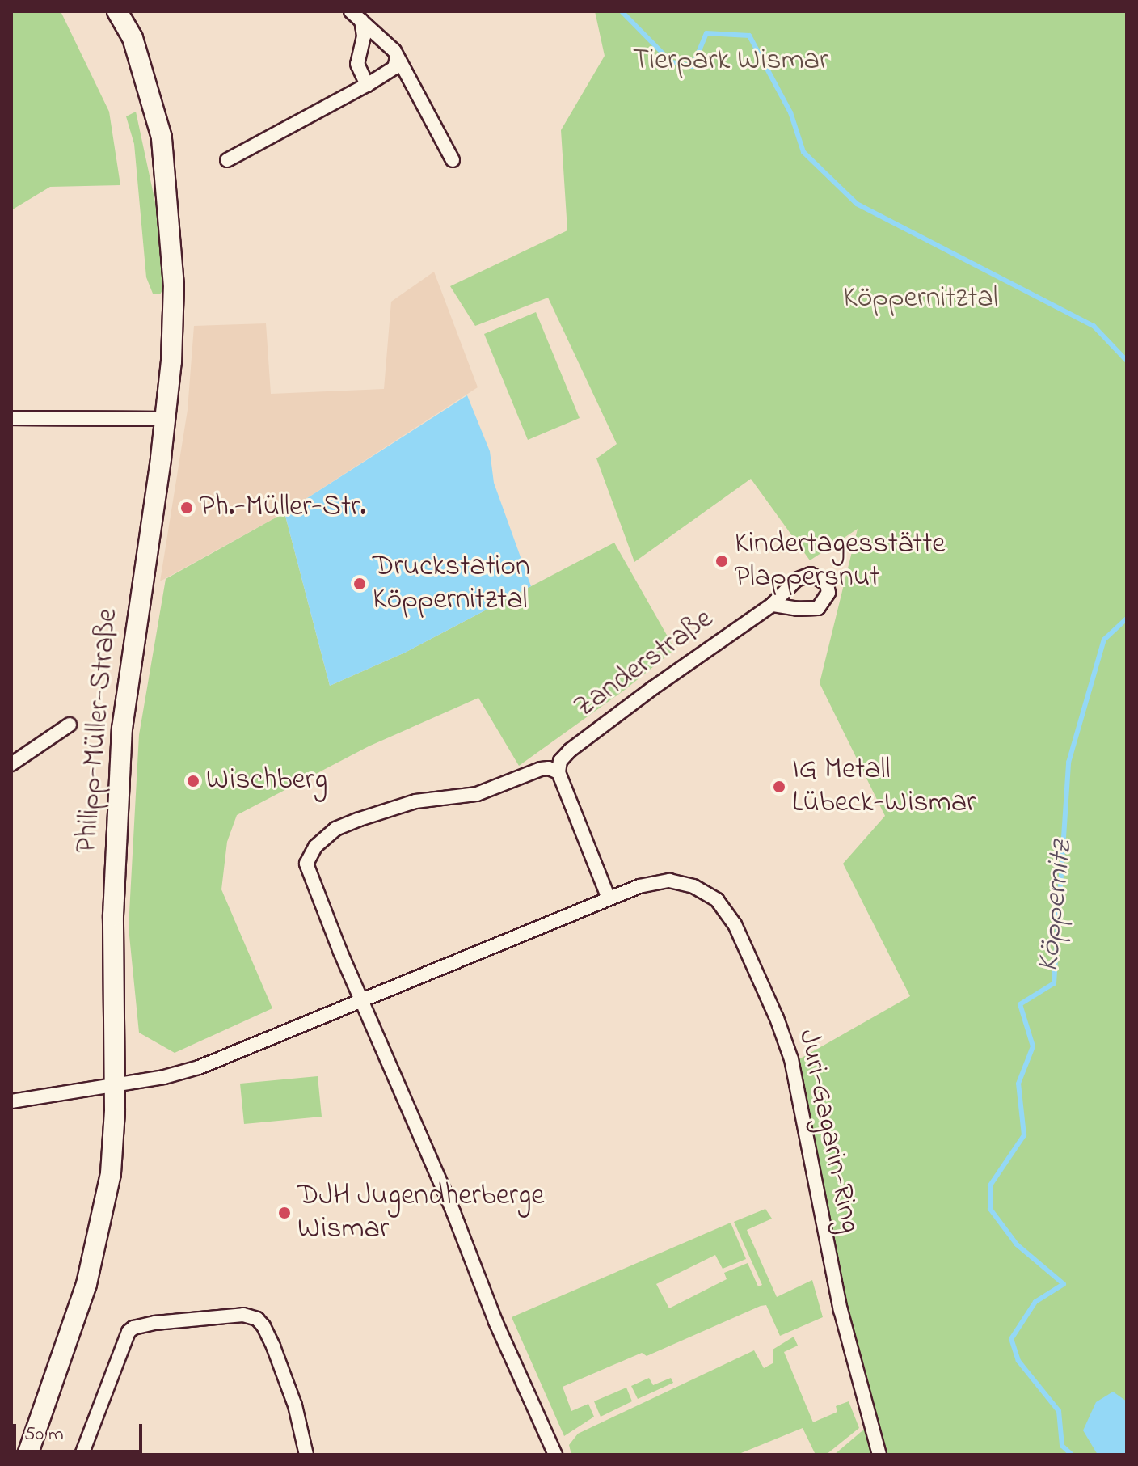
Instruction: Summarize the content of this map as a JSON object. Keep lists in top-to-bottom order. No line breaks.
{"streets":{"street":["Zanderstraße","Philipp-Müller-Straße","Juri-Gagarin-Ring"]},"crossings":[["Philipp-Müller-Straße","Juri-Gagarin-Ring"]],"water":["Köppernitz"],"parks":["Tierpark Wismar","Köppernitztal"],"places":["Ph.-Müller-Str.","Kindertagesstätte Plappersnut","Druckstation Köppernitztal","Wischberg","IG Metall Lübeck-Wismar","DJH Jugendherberge Wismar"],"scale_bar":"50 m"}
